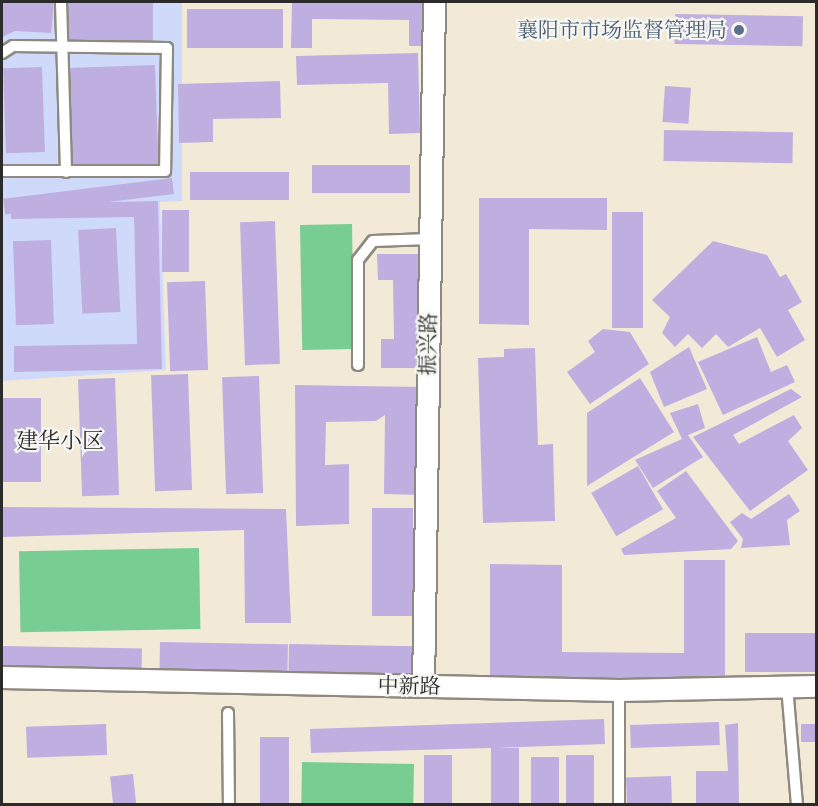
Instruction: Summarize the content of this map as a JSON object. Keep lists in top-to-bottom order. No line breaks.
{"streets":{"street":["振兴路","中新路"]},"crossings":[["振兴路","中新路"]],"districts":["建华小区"],"places":["襄阳市市场监督管理局"]}
